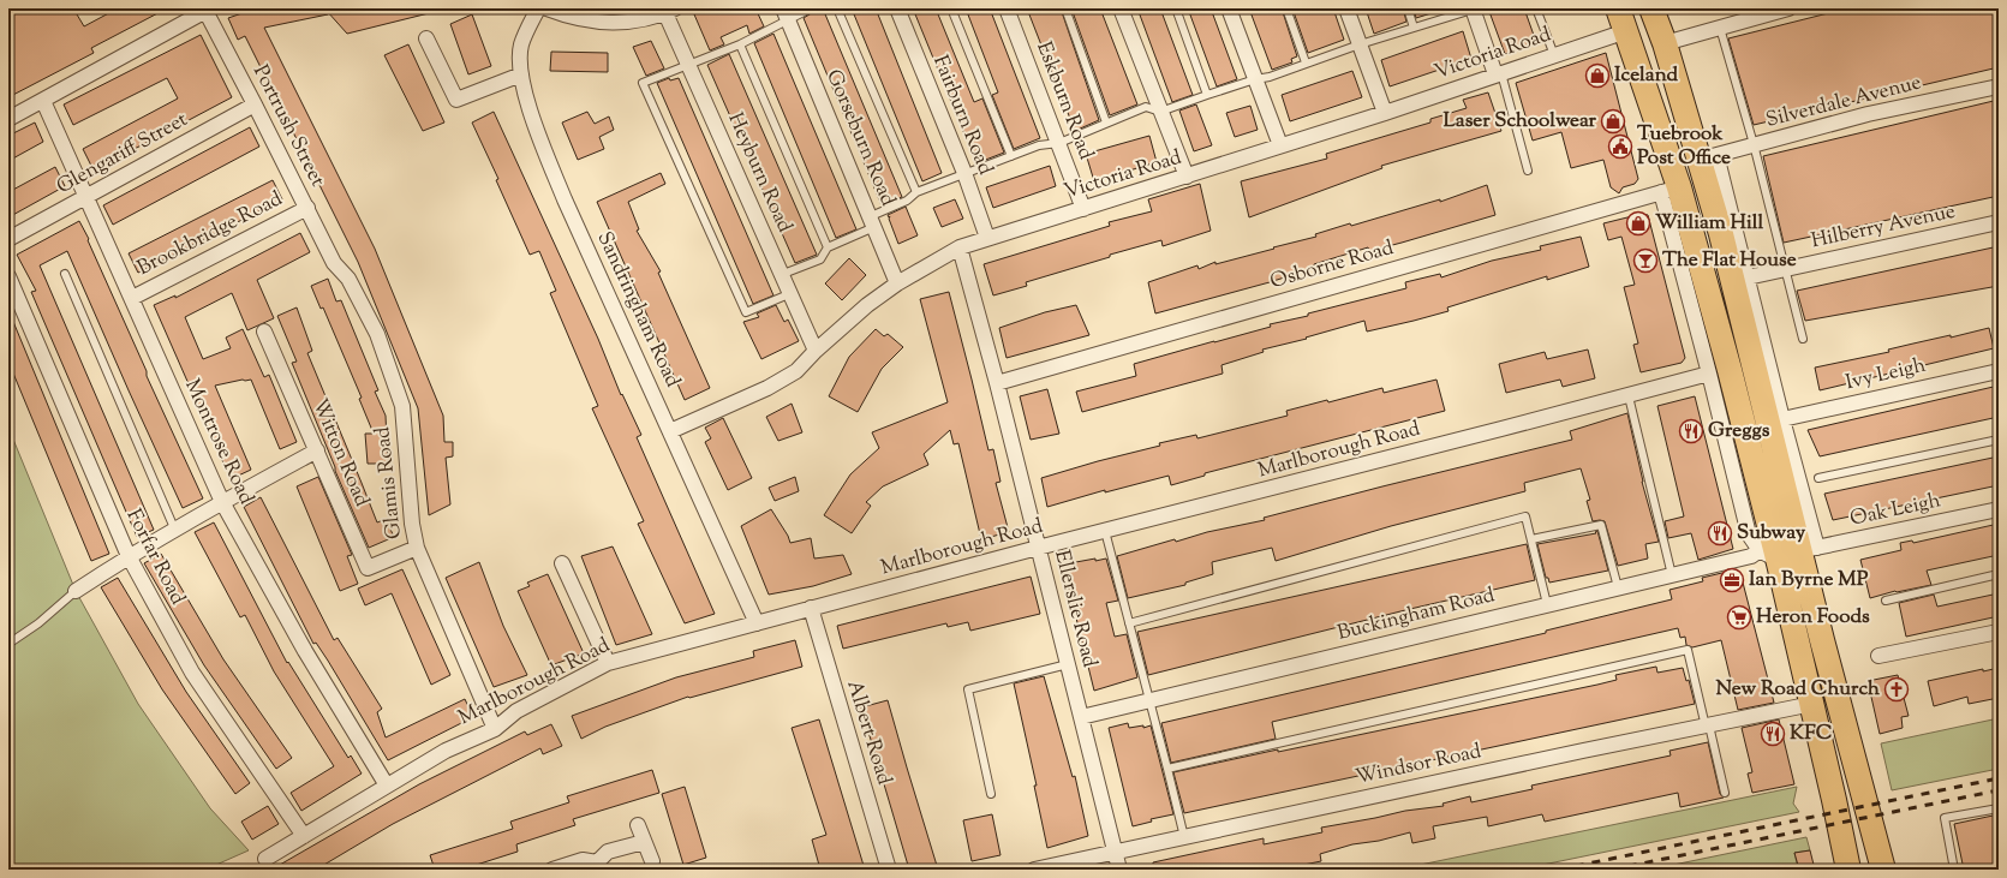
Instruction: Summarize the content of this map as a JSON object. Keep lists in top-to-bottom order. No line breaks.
{"streets":{"street":["Victoria Road","Eskburn Road","Silverdale Avenue","Fairburn Road","Portrush Street","Gorseburn Road","Glengariff Street","Heyburn Road","Hilberry Avenue","Brookbridge Road","Osborne Road","Sandringham Road","Ivy Leigh","Montrose Road","Marlborough Road","Witton Road","Glamis Road","Oak Leigh","Forfar Road","Ellerslie Road","Buckingham Road","Albert Road","Windsor Road"]},"crossings":[["Victoria Road","Eskburn Road"],["Victoria Road","Fairburn Road"],["Victoria Road","Gorseburn Road"],["Victoria Road","Heyburn Road"],["Victoria Road","Sandringham Road"],["Victoria Road","Ellerslie Road"],["Portrush Street","Glengariff Street"],["Portrush Street","Brookbridge Road"],["Portrush Street","Glamis Road"],["Glengariff Street","Montrose Road"],["Brookbridge Road","Montrose Road"],["Osborne Road","Ellerslie Road"],["Sandringham Road","Marlborough Road"],["Montrose Road","Marlborough Road"],["Marlborough Road","Glamis Road"],["Marlborough Road","Forfar Road"],["Marlborough Road","Ellerslie Road"],["Marlborough Road","Albert Road"],["Witton Road","Glamis Road"],["Ellerslie Road","Buckingham Road"],["Ellerslie Road","Windsor Road"]],"places":{"shop":["Iceland","Laser Schoolwear","William Hill"],"public building":["Tuebrook Post Office"],"bar":["The Flat House"],"restaurant":["Greggs","Subway","KFC"],"office":["Ian Byrne MP"],"supermarket":["Heron Foods"],"church":["New Road Church"]}}
